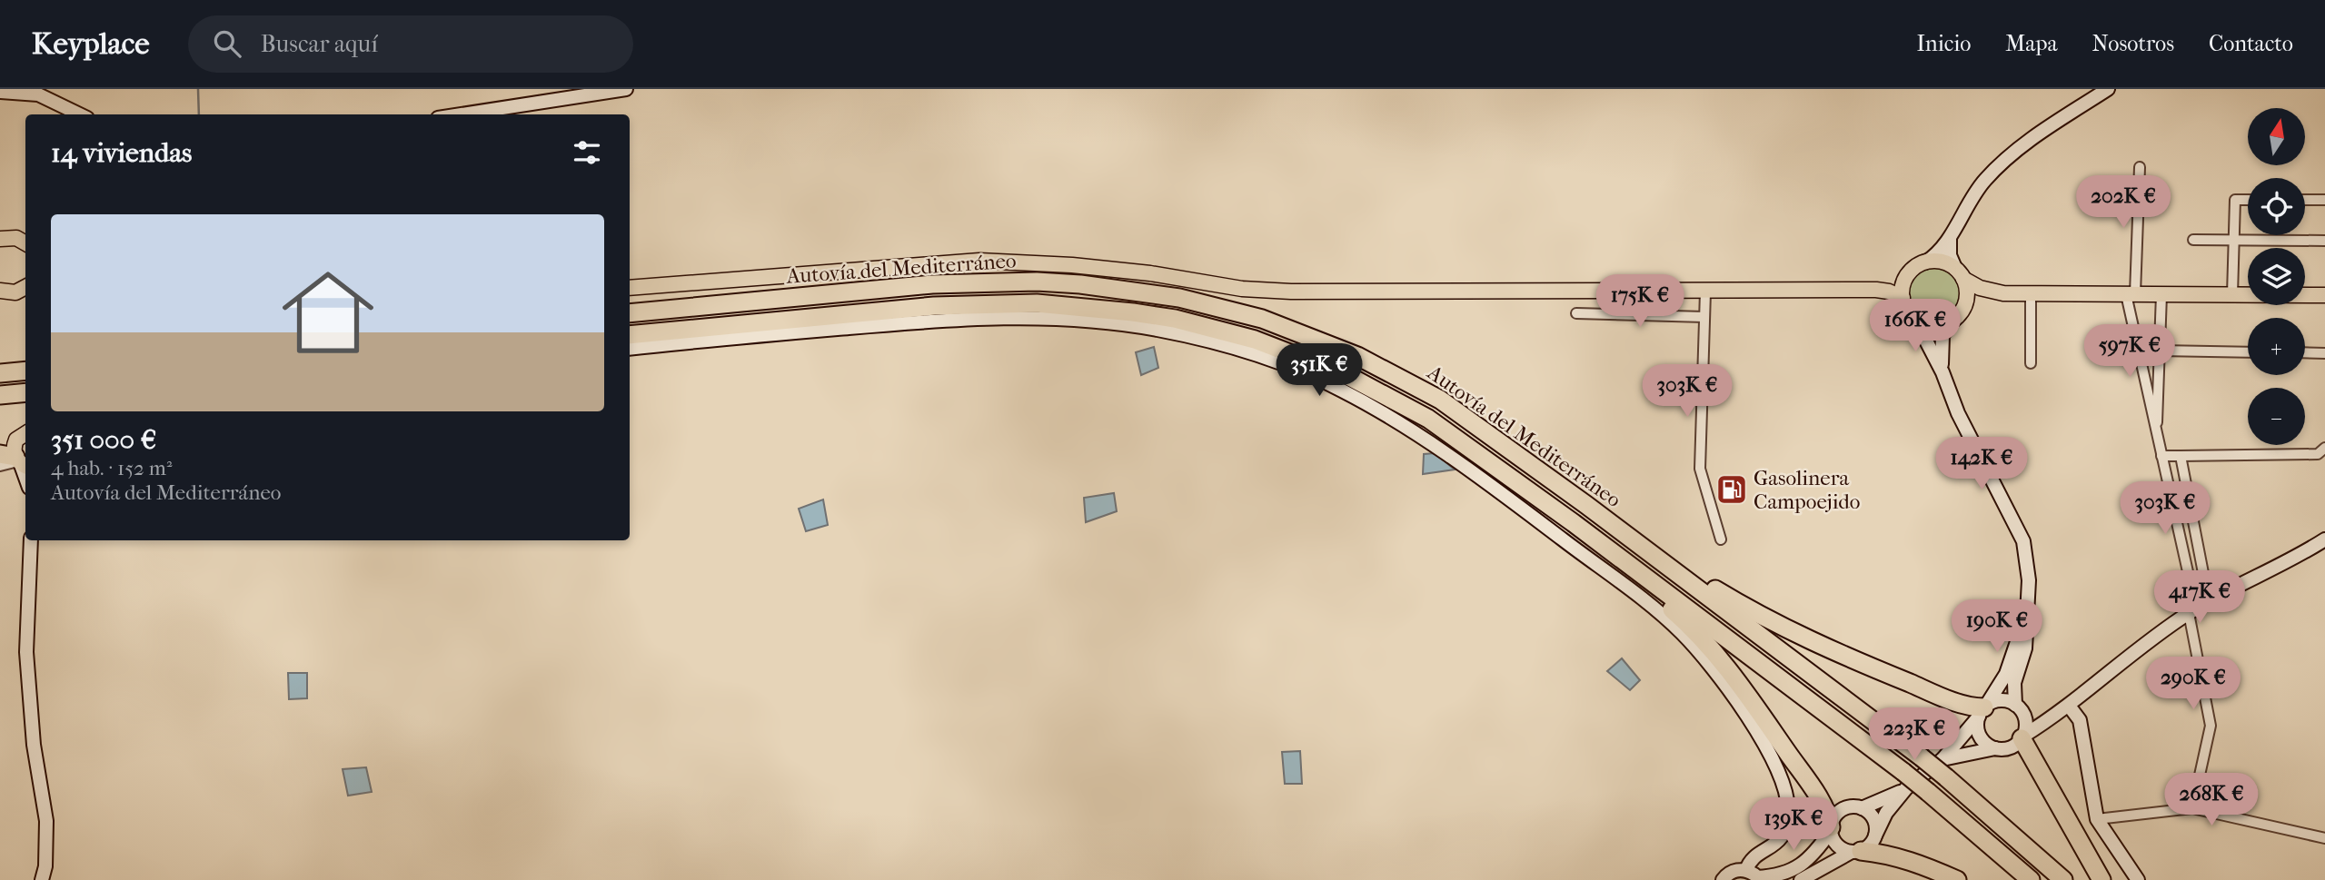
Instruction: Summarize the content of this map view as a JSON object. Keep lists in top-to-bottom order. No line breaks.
{"streets":{"highway":["Autovía del Mediterráneo"]},"places":{"fuel station":["Gasolinera Campoejido"]},"north":"top","page":{"header":"Keyplace","search":"Buscar aquí","nav":["Inicio","Mapa","Nosotros","Contacto"],"map_buttons":["+","−"],"heading":"14 viviendas","price":["202K €","175K €","166K €","597K €","351K €","303K €","142K €","303K €","417K €","190K €","290K €","223K €","268K €","139K €"],"list":[{"name":"351 000 €","note":"4 hab. · 152 m² · Autovía del Mediterráneo"}]}}
